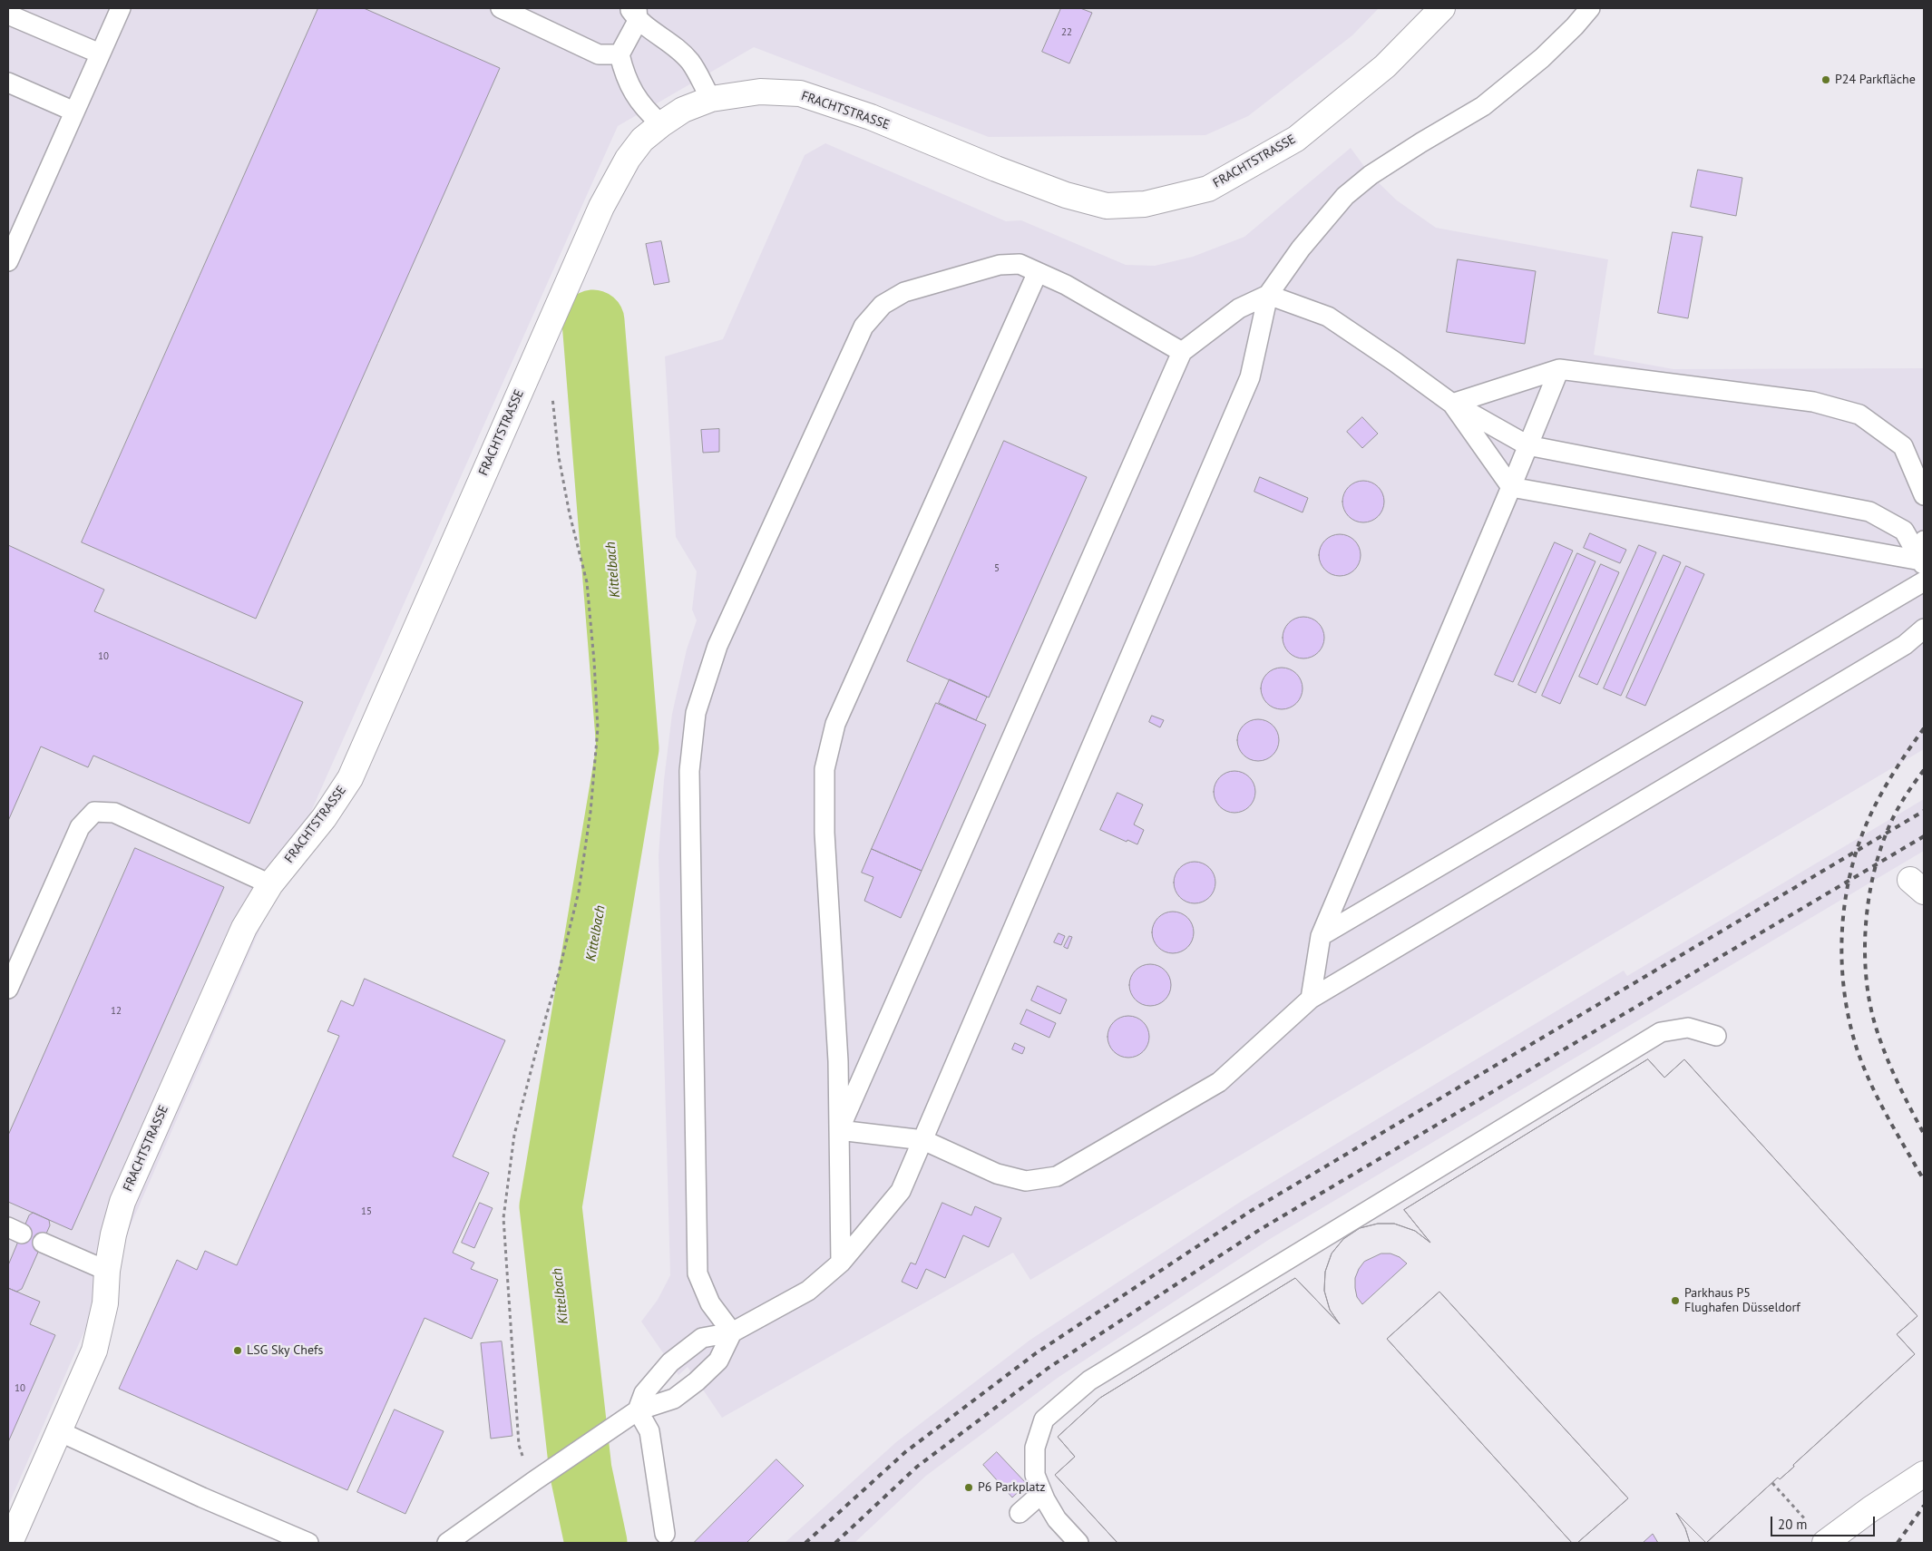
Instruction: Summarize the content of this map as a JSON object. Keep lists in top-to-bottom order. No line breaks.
{"streets":{"street":["FRACHTSTRASSE"]},"water":["Kittelbach"],"places":["P24 Parkfläche","Parkhaus P5 Flughafen Düsseldorf","LSG Sky Chefs","P6 Parkplatz"],"house_numbers":["22","5","10","12","15","10"],"scale_bar":"20 m"}
